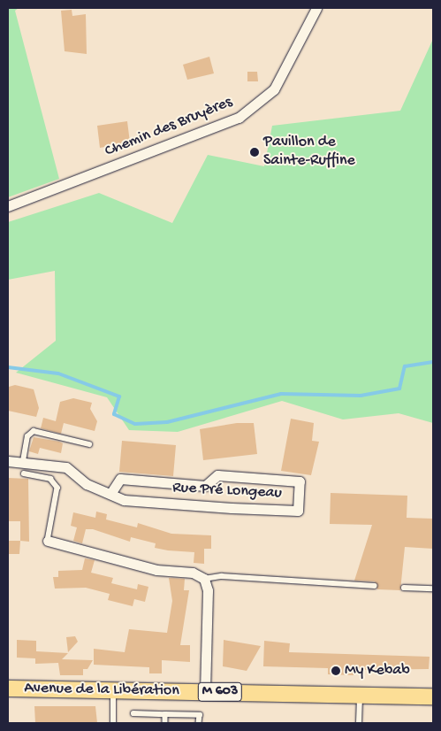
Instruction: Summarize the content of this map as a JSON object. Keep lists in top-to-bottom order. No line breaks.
{"streets":{"main road":["Avenue de la Libération","M 603"],"street":["Chemin des Bruyères","Rue Pré Longeau"]},"places":["Pavillon de Sainte-Ruffine","My Kebab"]}
